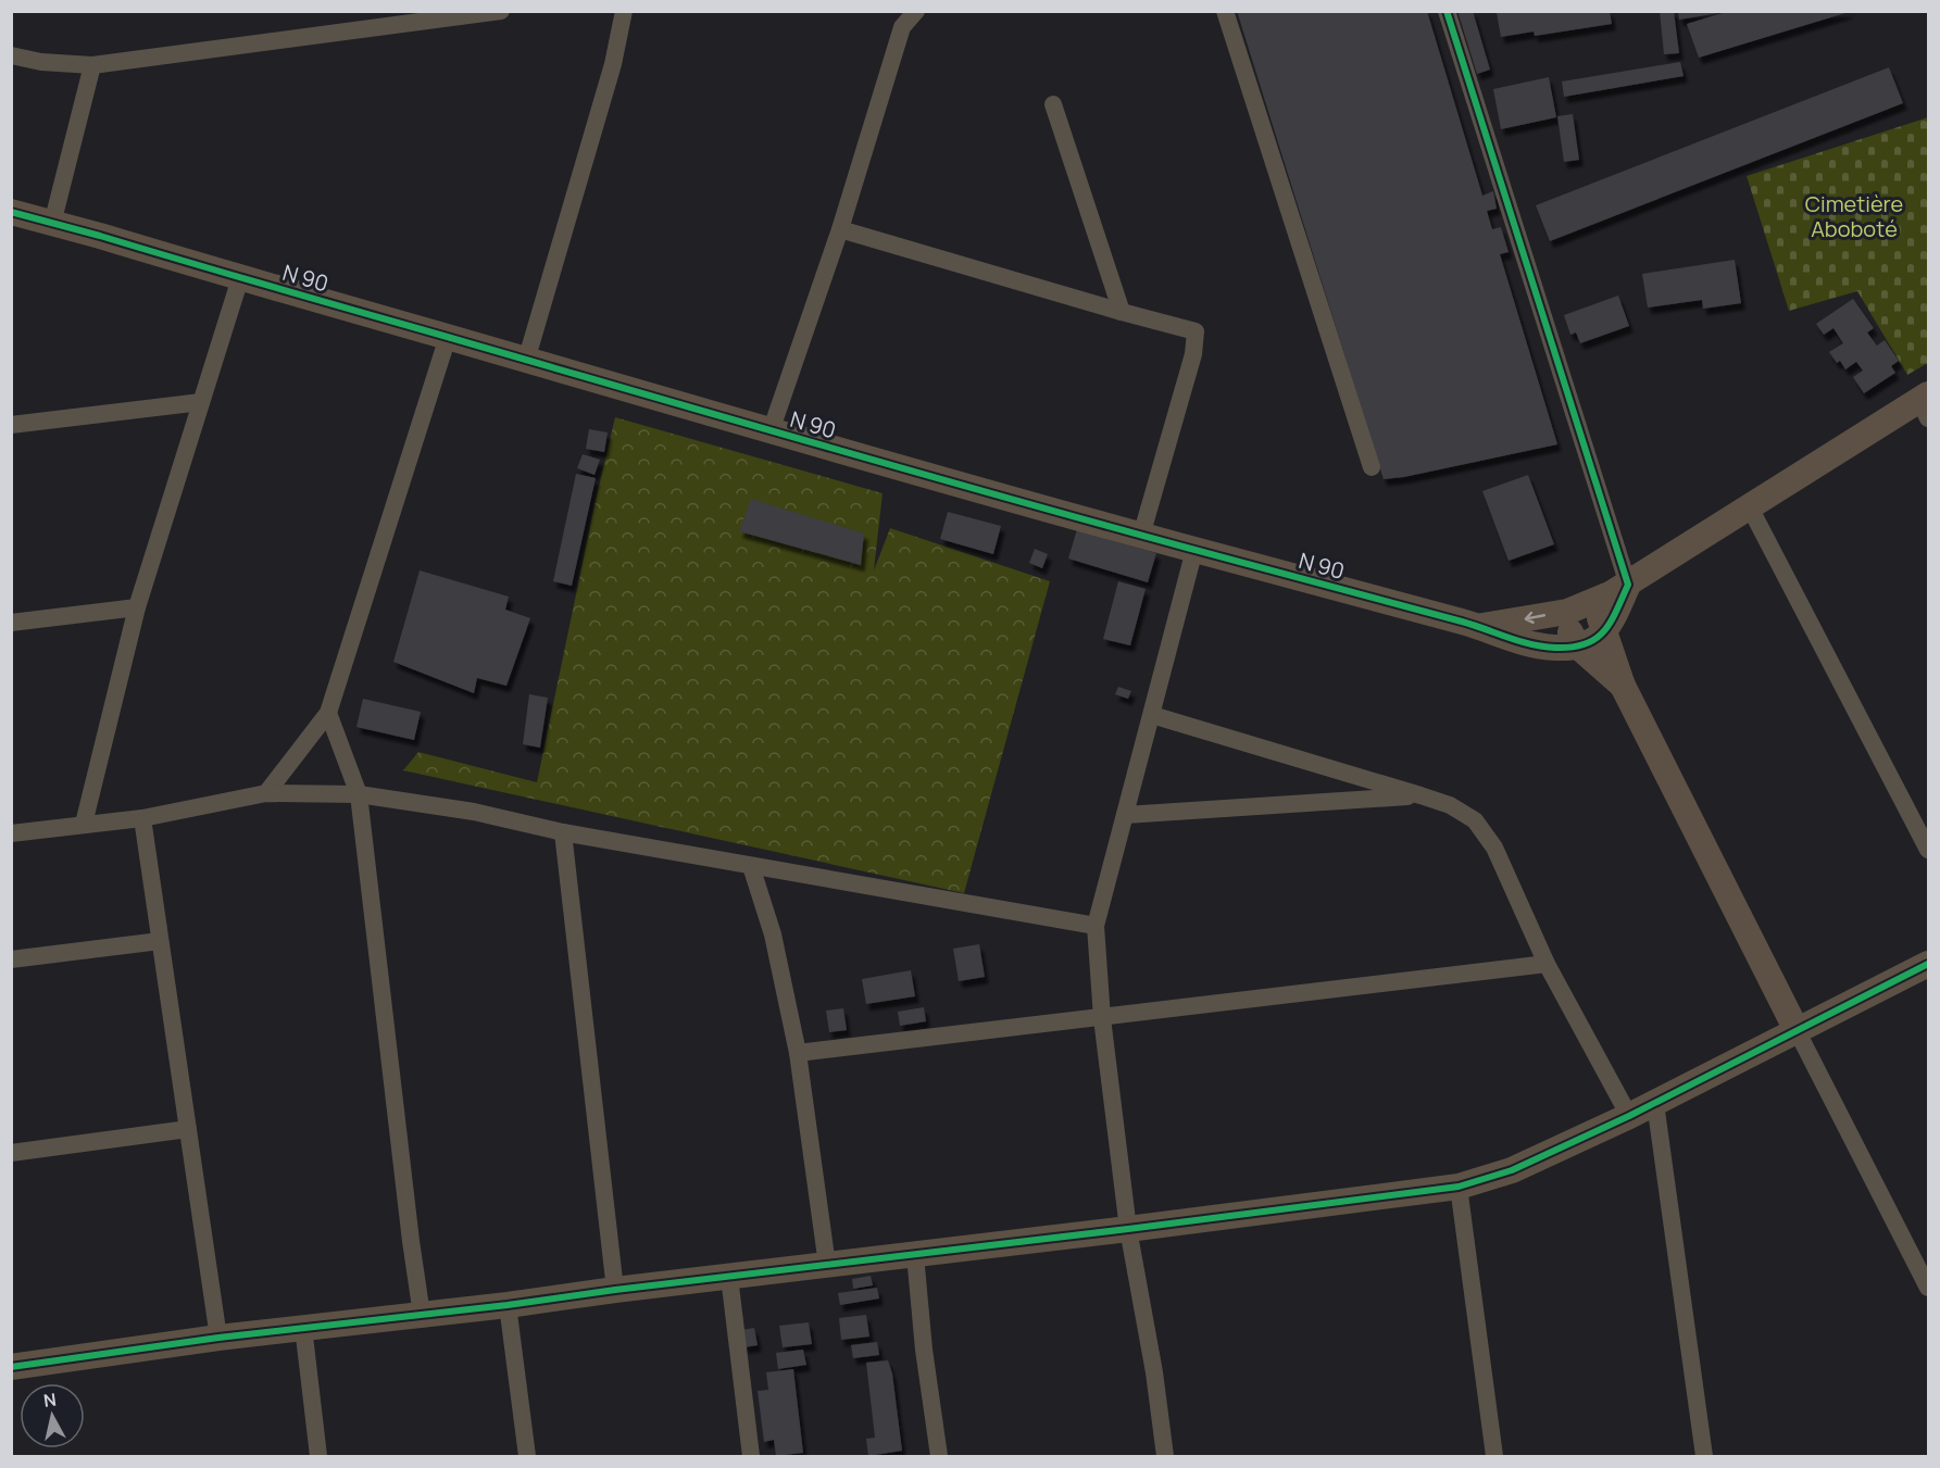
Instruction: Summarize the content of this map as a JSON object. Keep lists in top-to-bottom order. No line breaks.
{"streets":{"street":["N 90"]},"parks":["Cimetière Aboboté"],"north":"top"}
